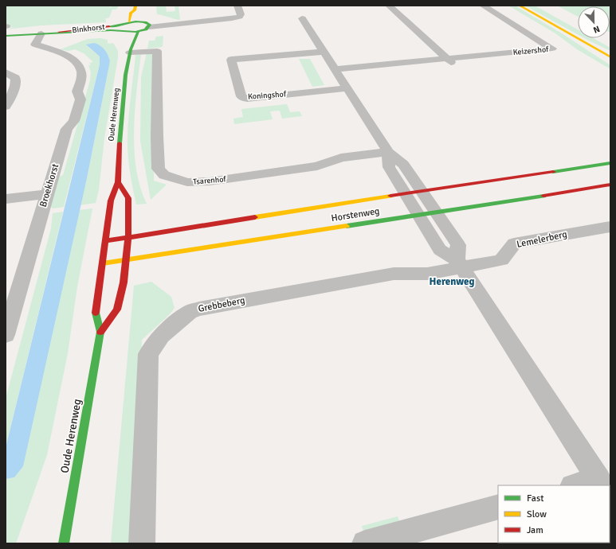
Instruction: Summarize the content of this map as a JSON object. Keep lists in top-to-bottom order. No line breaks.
{"streets":{"street":["Binkhorst","Keizershof","Koningshof","Oude Herenweg","Tsarenhof","Broekhorst","Horstenweg","Lemelerberg","Grebbeberg"]},"crossings":[["Binkhorst","Broekhorst"],["Oude Herenweg","Tsarenhof"],["Oude Herenweg","Horstenweg"],["Lemelerberg","Grebbeberg"]],"districts":["Herenweg"],"legend":["Fast","Slow","Jam"],"north":"bottom"}
